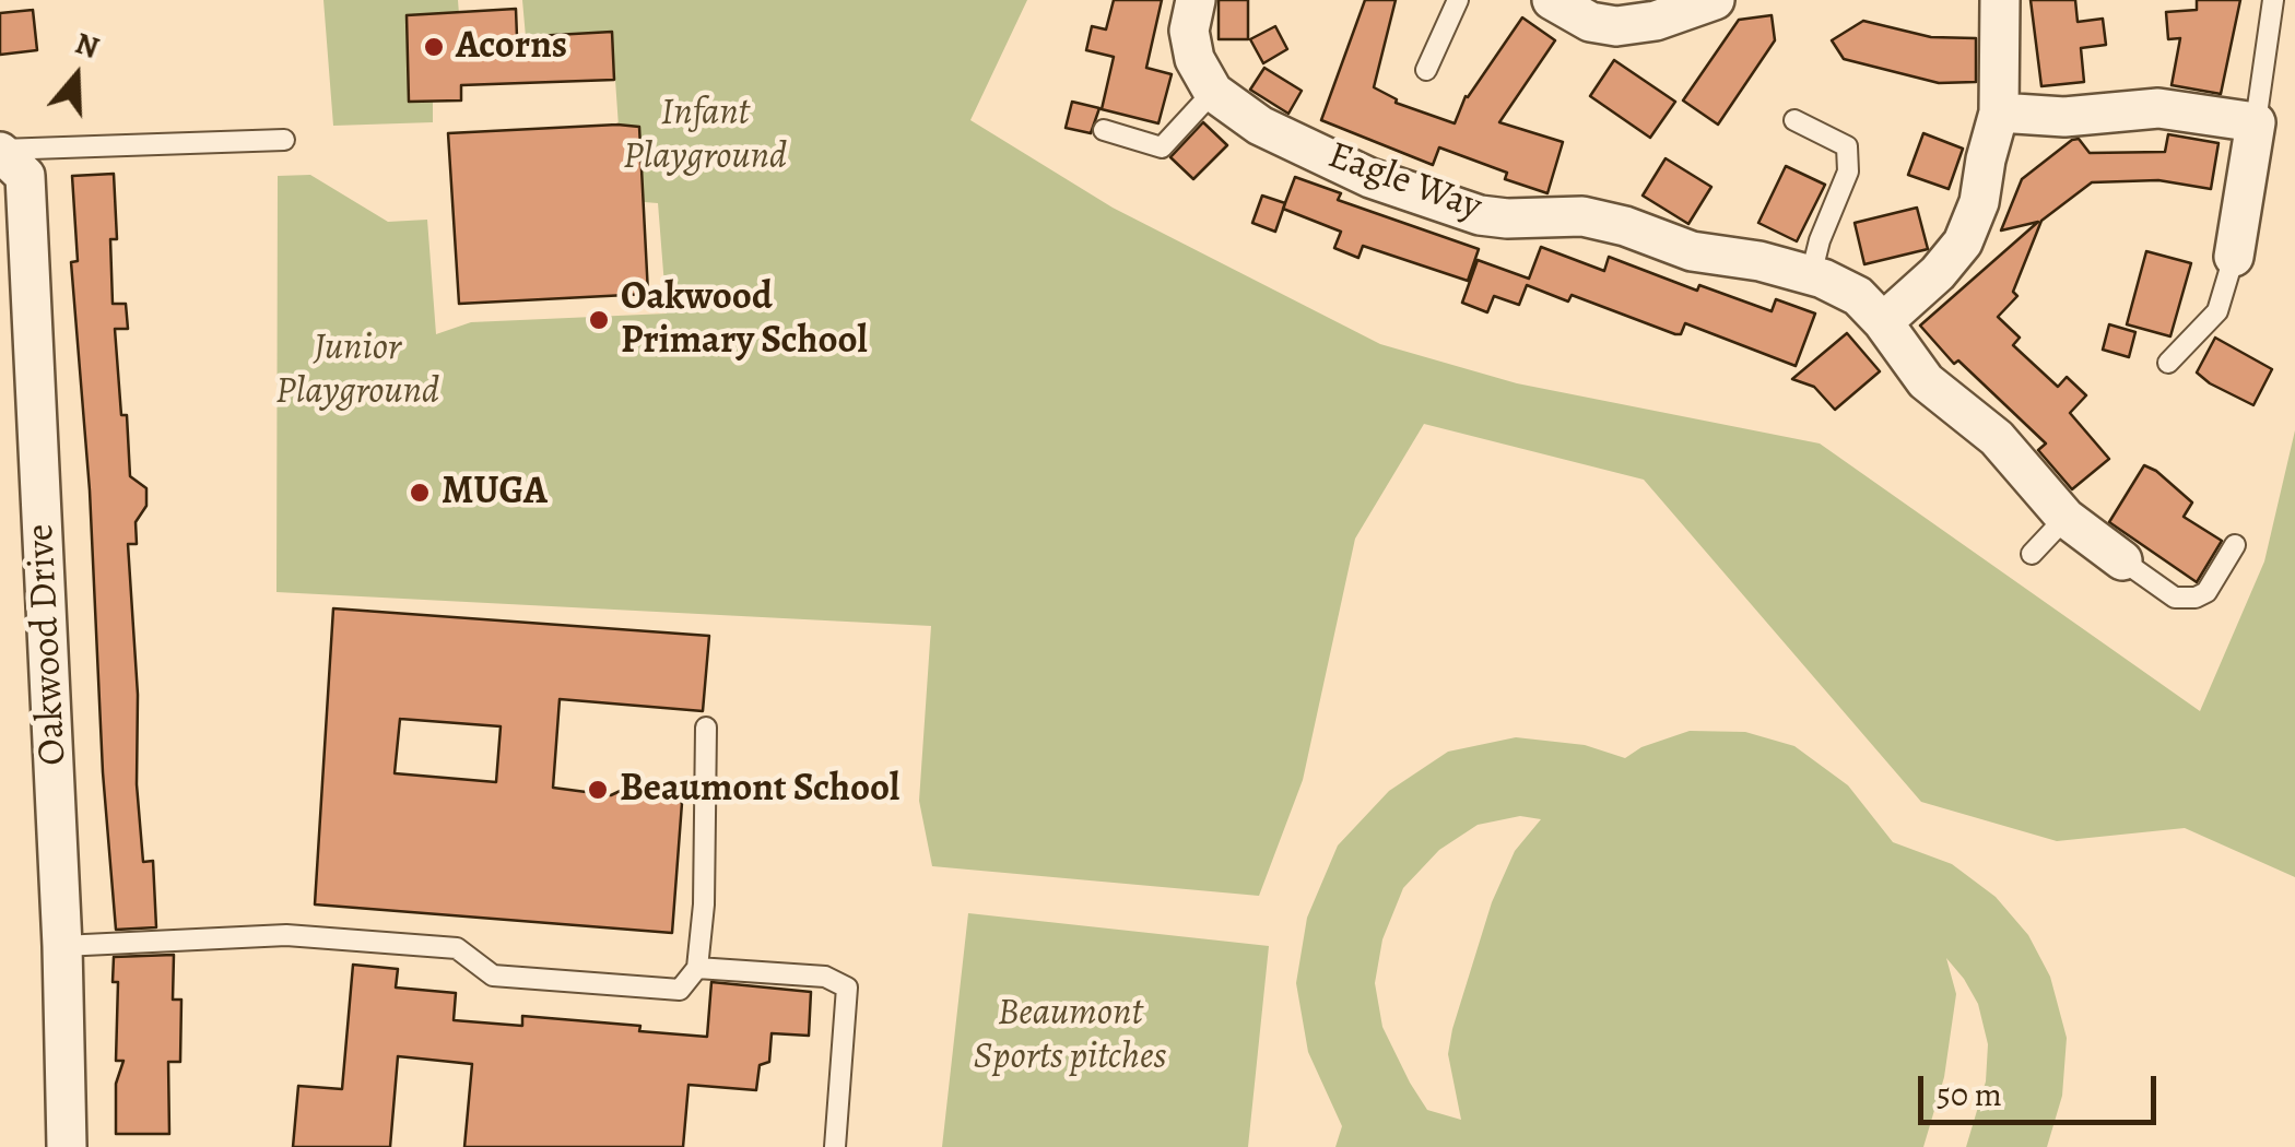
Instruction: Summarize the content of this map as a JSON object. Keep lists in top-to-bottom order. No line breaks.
{"streets":{"street":["Eagle Way","Oakwood Drive"]},"parks":["Infant Playground","Junior Playground","Beaumont Sports pitches"],"places":["Acorns","Oakwood Primary School","MUGA","Beaumont School"],"scale_bar":"50 m","north":"top"}
